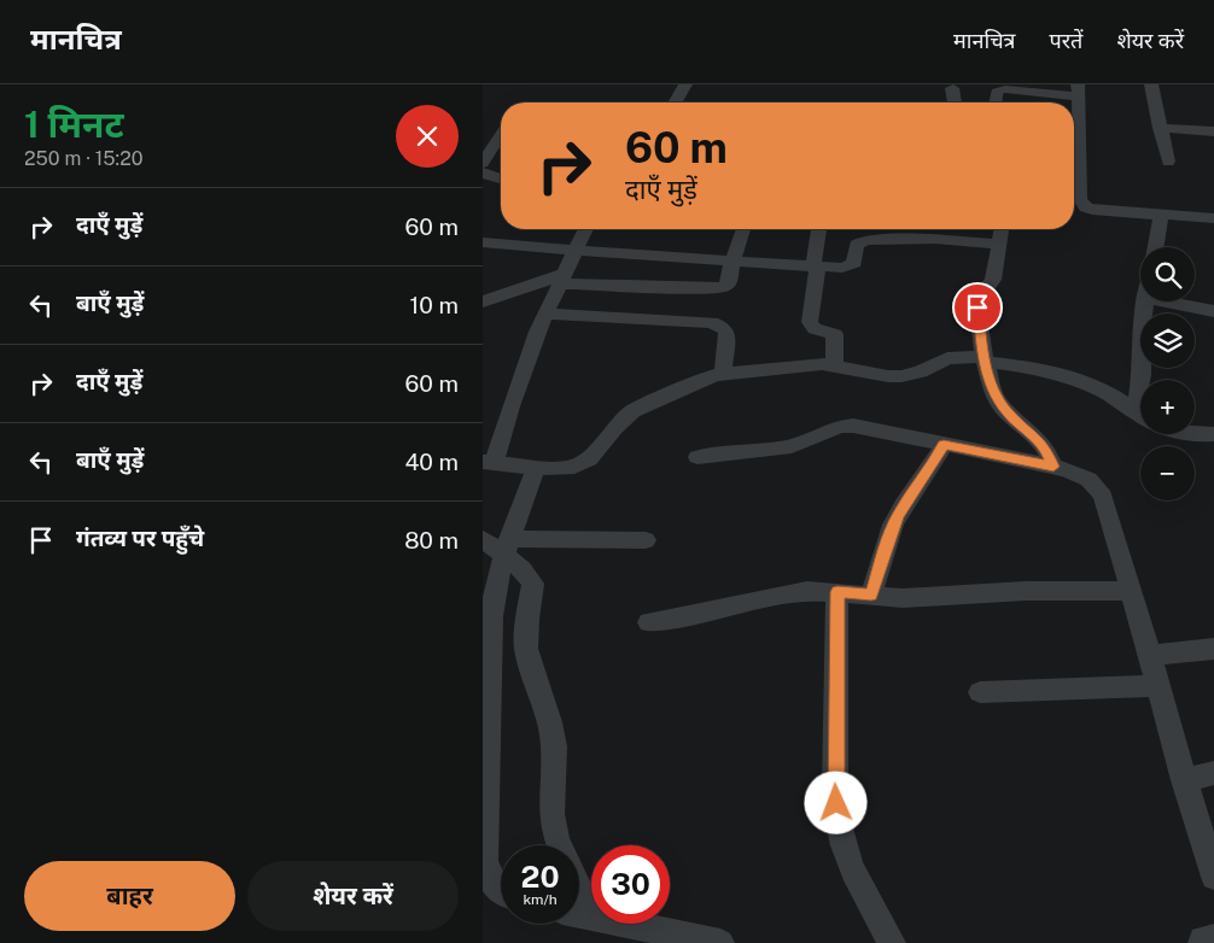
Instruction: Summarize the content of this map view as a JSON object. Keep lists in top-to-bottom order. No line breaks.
{"page":{"header":"मानचित्र","nav":["मानचित्र","परतें","शेयर करें"],"heading":["1 मिनट","250 m · 15:20"],"turn":["60 m","दाएँ मुड़ें"],"list":[{"name":"दाएँ मुड़ें","value":"60 m"},{"name":"बाएँ मुड़ें","value":"10 m"},{"name":"दाएँ मुड़ें","value":"60 m"},{"name":"बाएँ मुड़ें","value":"40 m"},{"name":"गंतव्य पर पहुँचे","value":"80 m"}],"map_buttons":["+","−"],"speed":"20 km/h","limit":"30","buttons":["बाहर","शेयर करें"]}}
